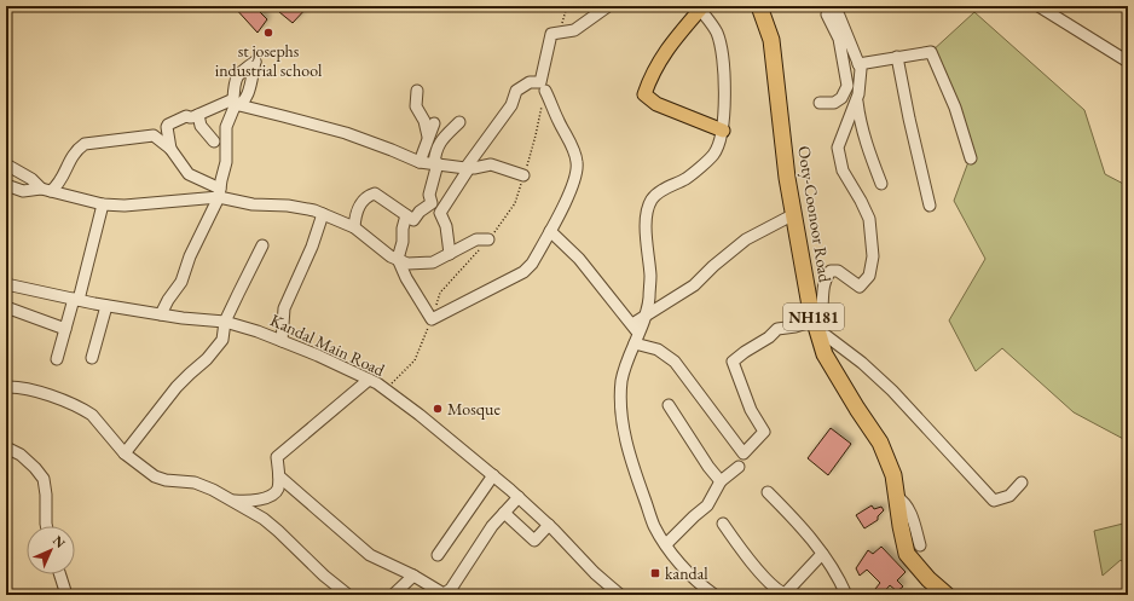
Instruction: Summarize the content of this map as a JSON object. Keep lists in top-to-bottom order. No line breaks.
{"streets":{"highway":["Ooty-Coonoor Road","NH181"],"street":["Kandal Main Road"]},"places":{"other":["st josephs industrial school","Mosque"],"transit":["kandal"]},"north":"top right"}
